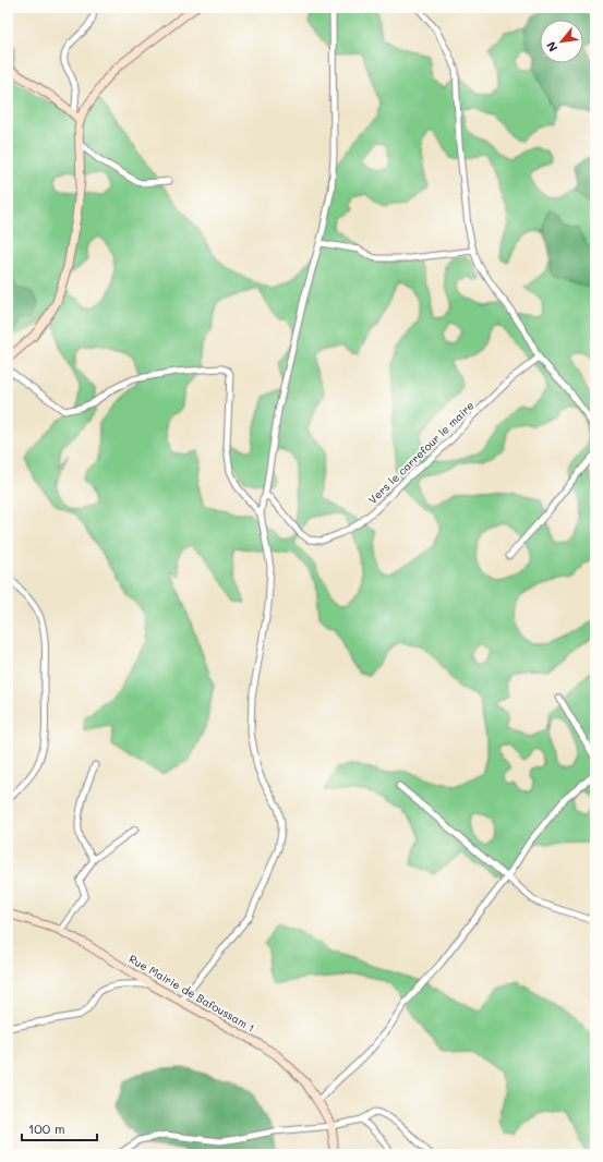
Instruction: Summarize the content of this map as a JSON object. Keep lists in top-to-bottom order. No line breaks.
{"streets":{"street":["Vers le carrefour le maire","Rue Mairie de Bafoussam 1"]},"scale_bar":"100 m","north":"bottom left"}
